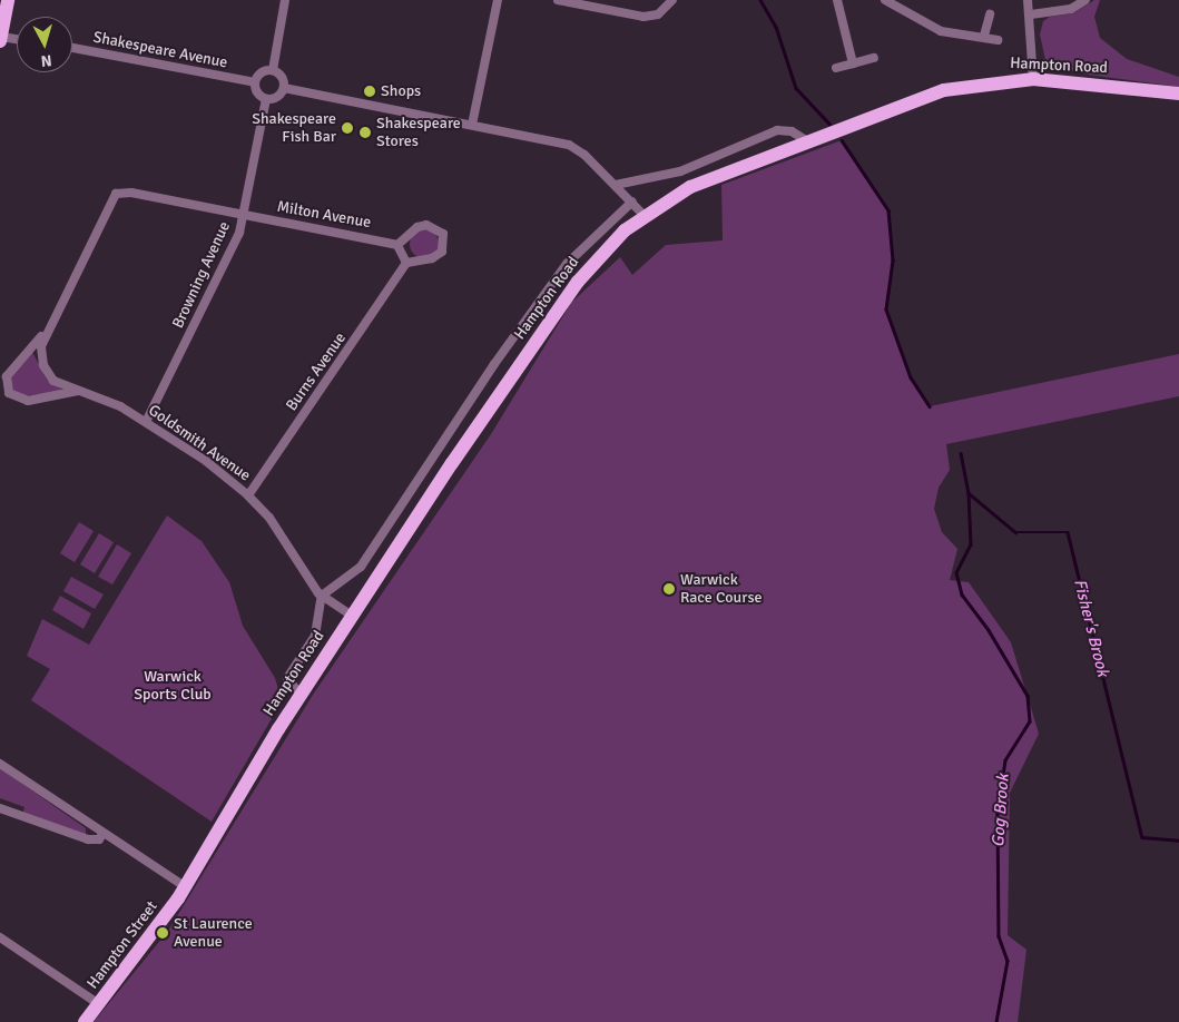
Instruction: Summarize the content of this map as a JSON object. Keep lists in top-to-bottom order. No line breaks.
{"streets":{"main road":["Hampton Road","Hampton Street"],"street":["Shakespeare Avenue","Milton Avenue","Browning Avenue","Burns Avenue","Goldsmith Avenue"]},"crossings":[["Shakespeare Avenue","Browning Avenue"],["Hampton Road","Goldsmith Avenue"],["Hampton Road","Hampton Street"],["Milton Avenue","Browning Avenue"],["Milton Avenue","Goldsmith Avenue"],["Browning Avenue","Goldsmith Avenue"],["Burns Avenue","Goldsmith Avenue"]],"water":["Fisher's Brook","Gog Brook"],"parks":["Warwick Sports Club"],"places":["Shops","Shakespeare Fish Bar","Shakespeare Stores","Warwick Race Course","St Laurence Avenue"],"north":"bottom"}
